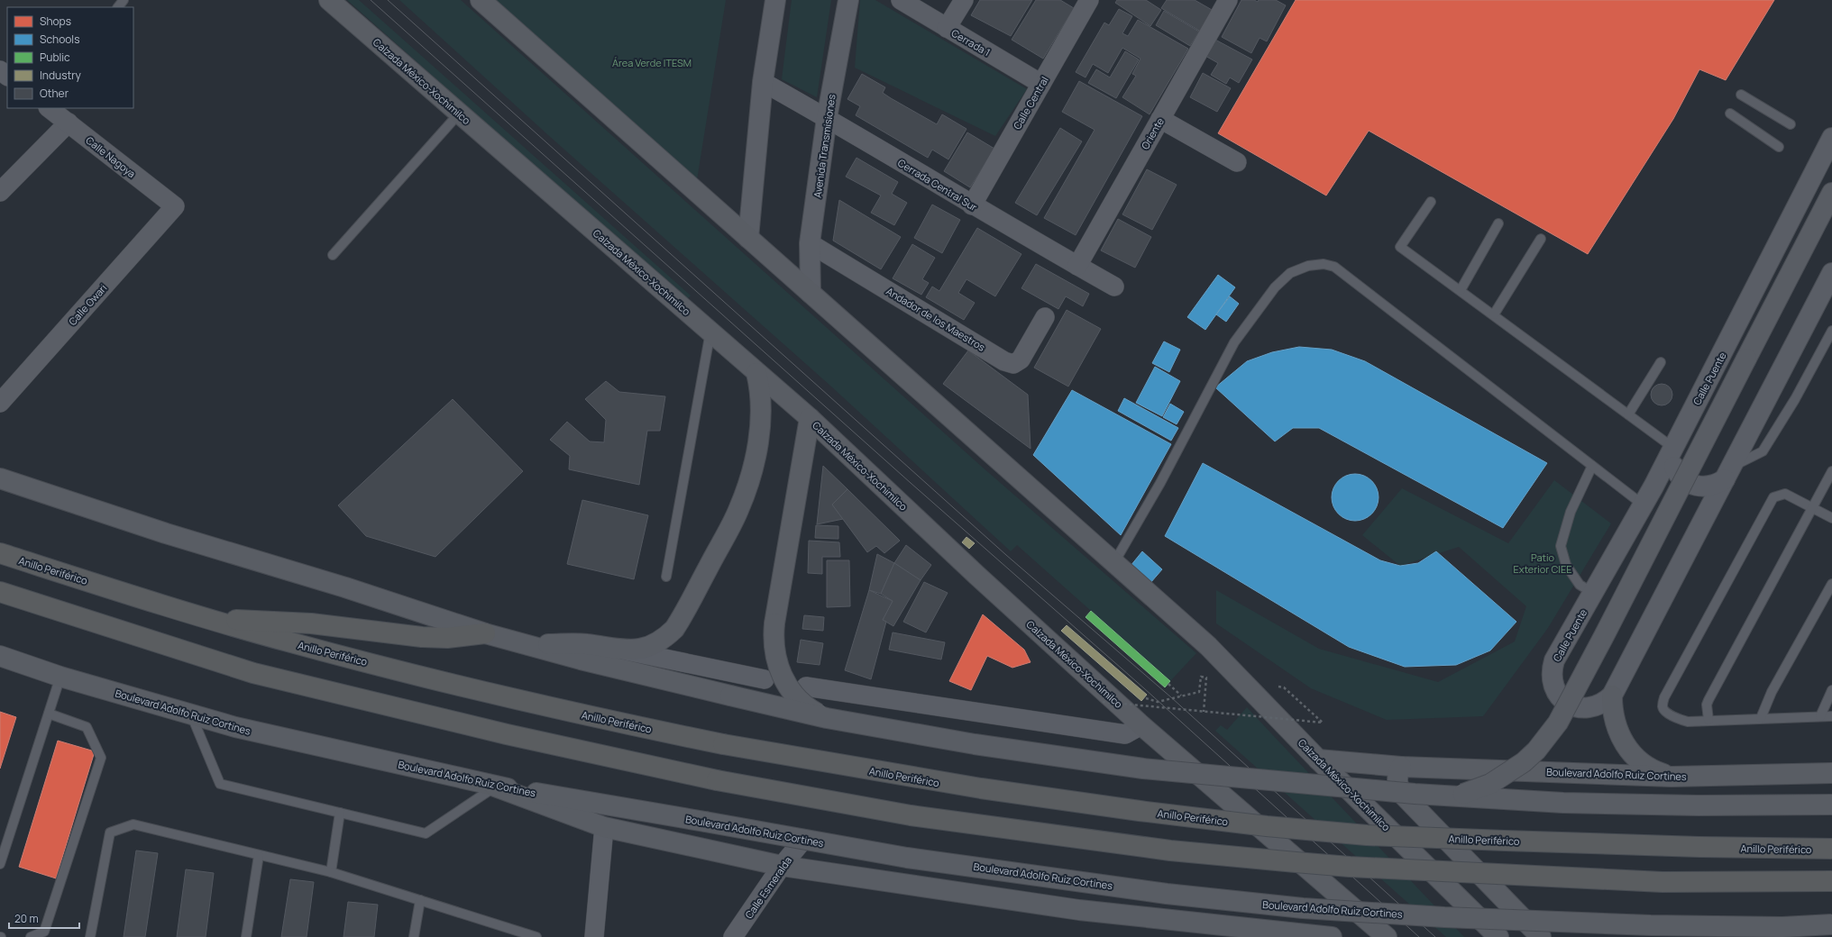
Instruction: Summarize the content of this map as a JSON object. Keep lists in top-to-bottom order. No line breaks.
{"streets":{"highway":["Anillo Periférico"],"main road":["Calzada México-Xochimilco","Boulevard Adolfo Ruiz Cortines"],"street":["Cerrada 1","Calle Central","Oriente","Avenida Transmisiones","Calle Nagoya","Cerrada Central Sur","Calle Owari","Andador de los Maestros","Calle Puente","Calle Esmeralda"]},"crossings":[["Cerrada 1","Calle Central"],["Calzada México-Xochimilco","Avenida Transmisiones"],["Calzada México-Xochimilco","Boulevard Adolfo Ruiz Cortines"],["Calle Central","Cerrada Central Sur"],["Oriente","Cerrada Central Sur"],["Avenida Transmisiones","Cerrada Central Sur"],["Avenida Transmisiones","Andador de los Maestros"],["Calle Nagoya","Calle Owari"],["Boulevard Adolfo Ruiz Cortines","Calle Esmeralda"]],"parks":["Área Verde ITESM","Patio Exterior CIEE"],"legend":["Shops","Schools","Public","Industry","Other"],"scale_bar":"20 m"}
